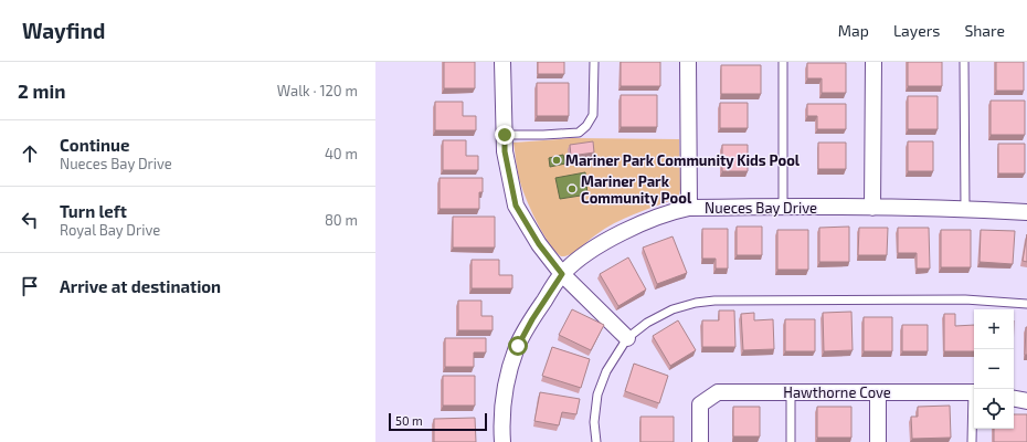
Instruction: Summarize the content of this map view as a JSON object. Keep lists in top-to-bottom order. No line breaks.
{"streets":{"street":["Nueces Bay Drive","Hawthorne Cove"]},"places":["Mariner Park Community Kids Pool","Mariner Park Community Pool"],"scale_bar":"50 m","page":{"header":"Wayfind","nav":["Map","Layers","Share"],"heading":["2 min","Walk · 120 m"],"list":[["Continue","Nueces Bay Drive","40 m"],["Turn left","Royal Bay Drive","80 m"],"Arrive at destination"],"map_buttons":["+","−"],"scale":"50 m"}}
